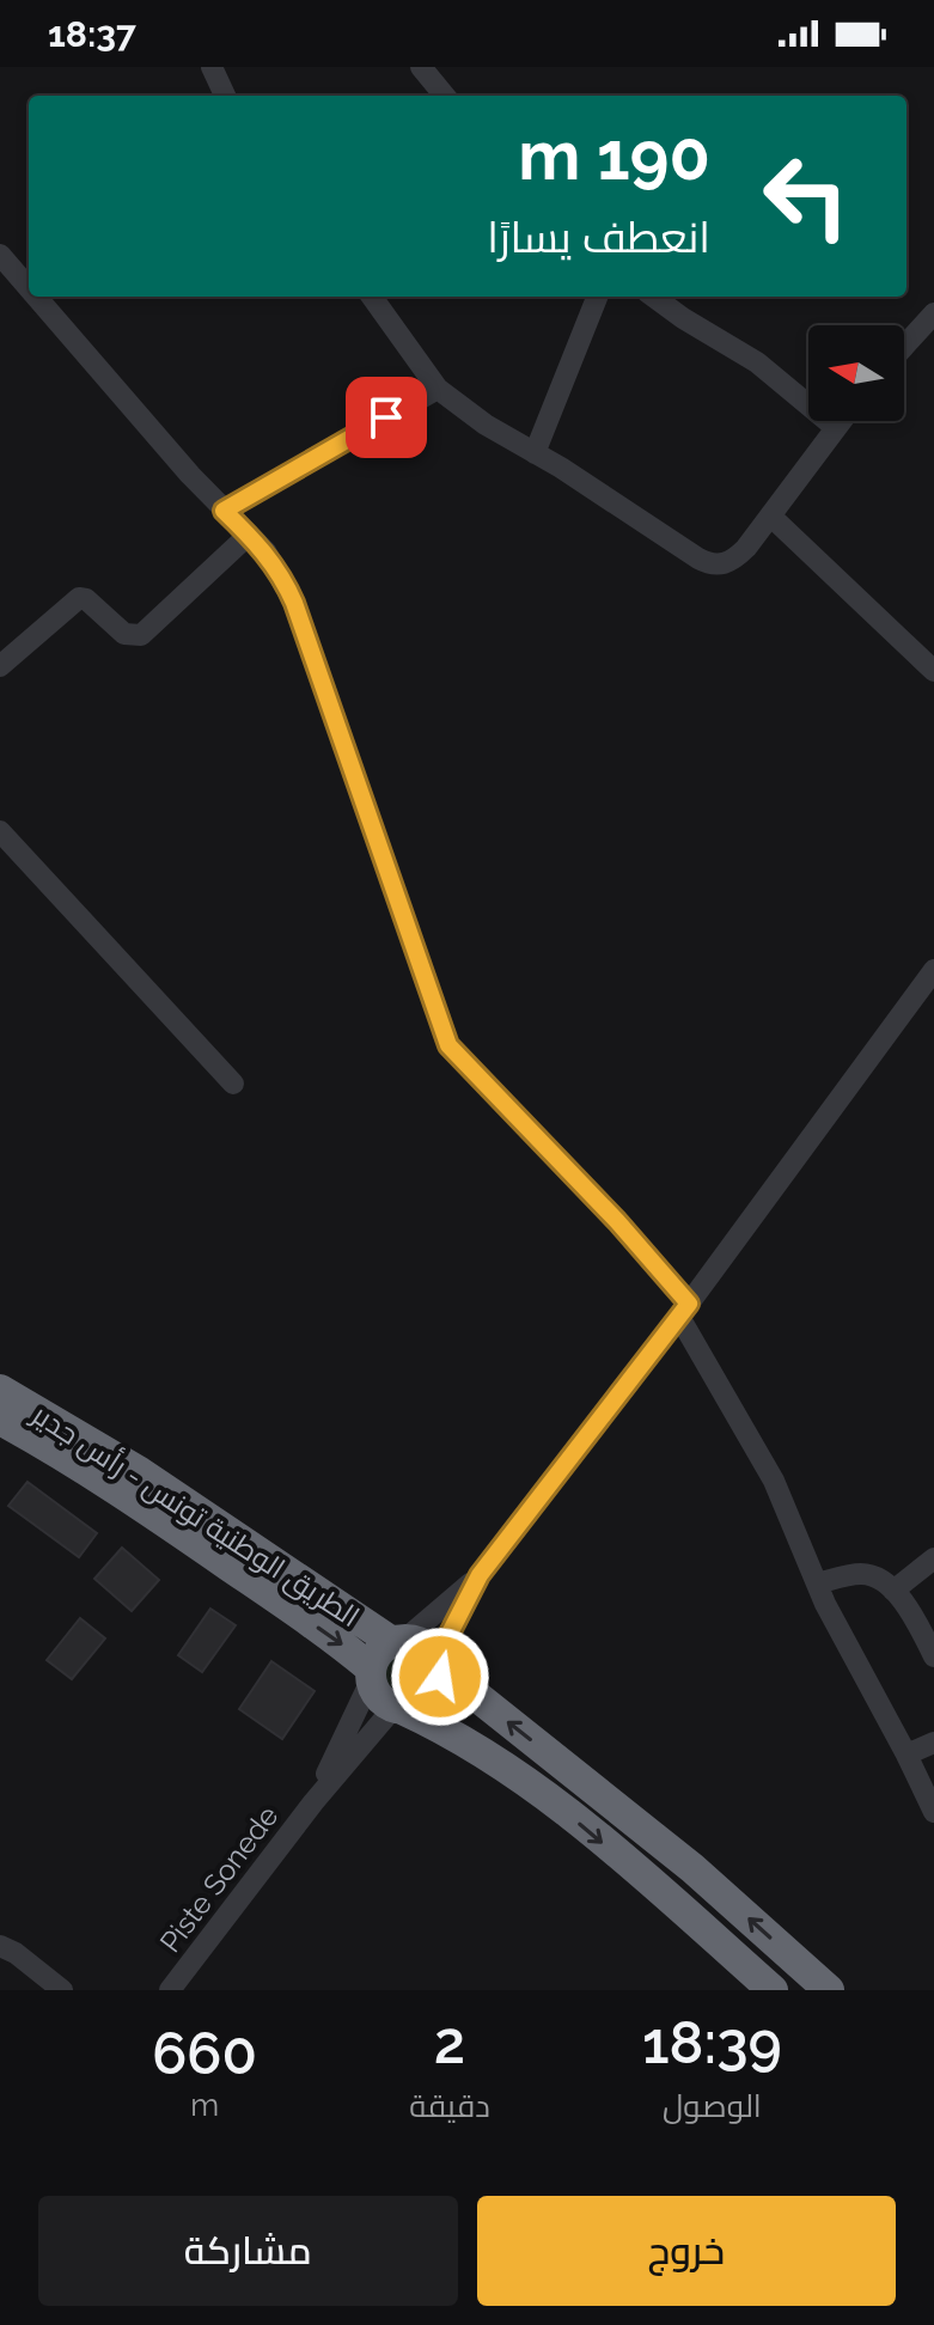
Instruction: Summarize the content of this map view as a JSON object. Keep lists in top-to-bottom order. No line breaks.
{"streets":{"highway":["الطريق الوطنية تونس - رأس جدير"],"street":["Piste Sonede"]},"crossings":[["الطريق الوطنية تونس - رأس جدير","Piste Sonede"]],"north":"left","page":{"status":"18:37","turn":["190 m","انعطف يسارًا"],"eta":["18:39","الوصول","2","دقيقة","660","m"],"buttons":["خروج","مشاركة"]}}
